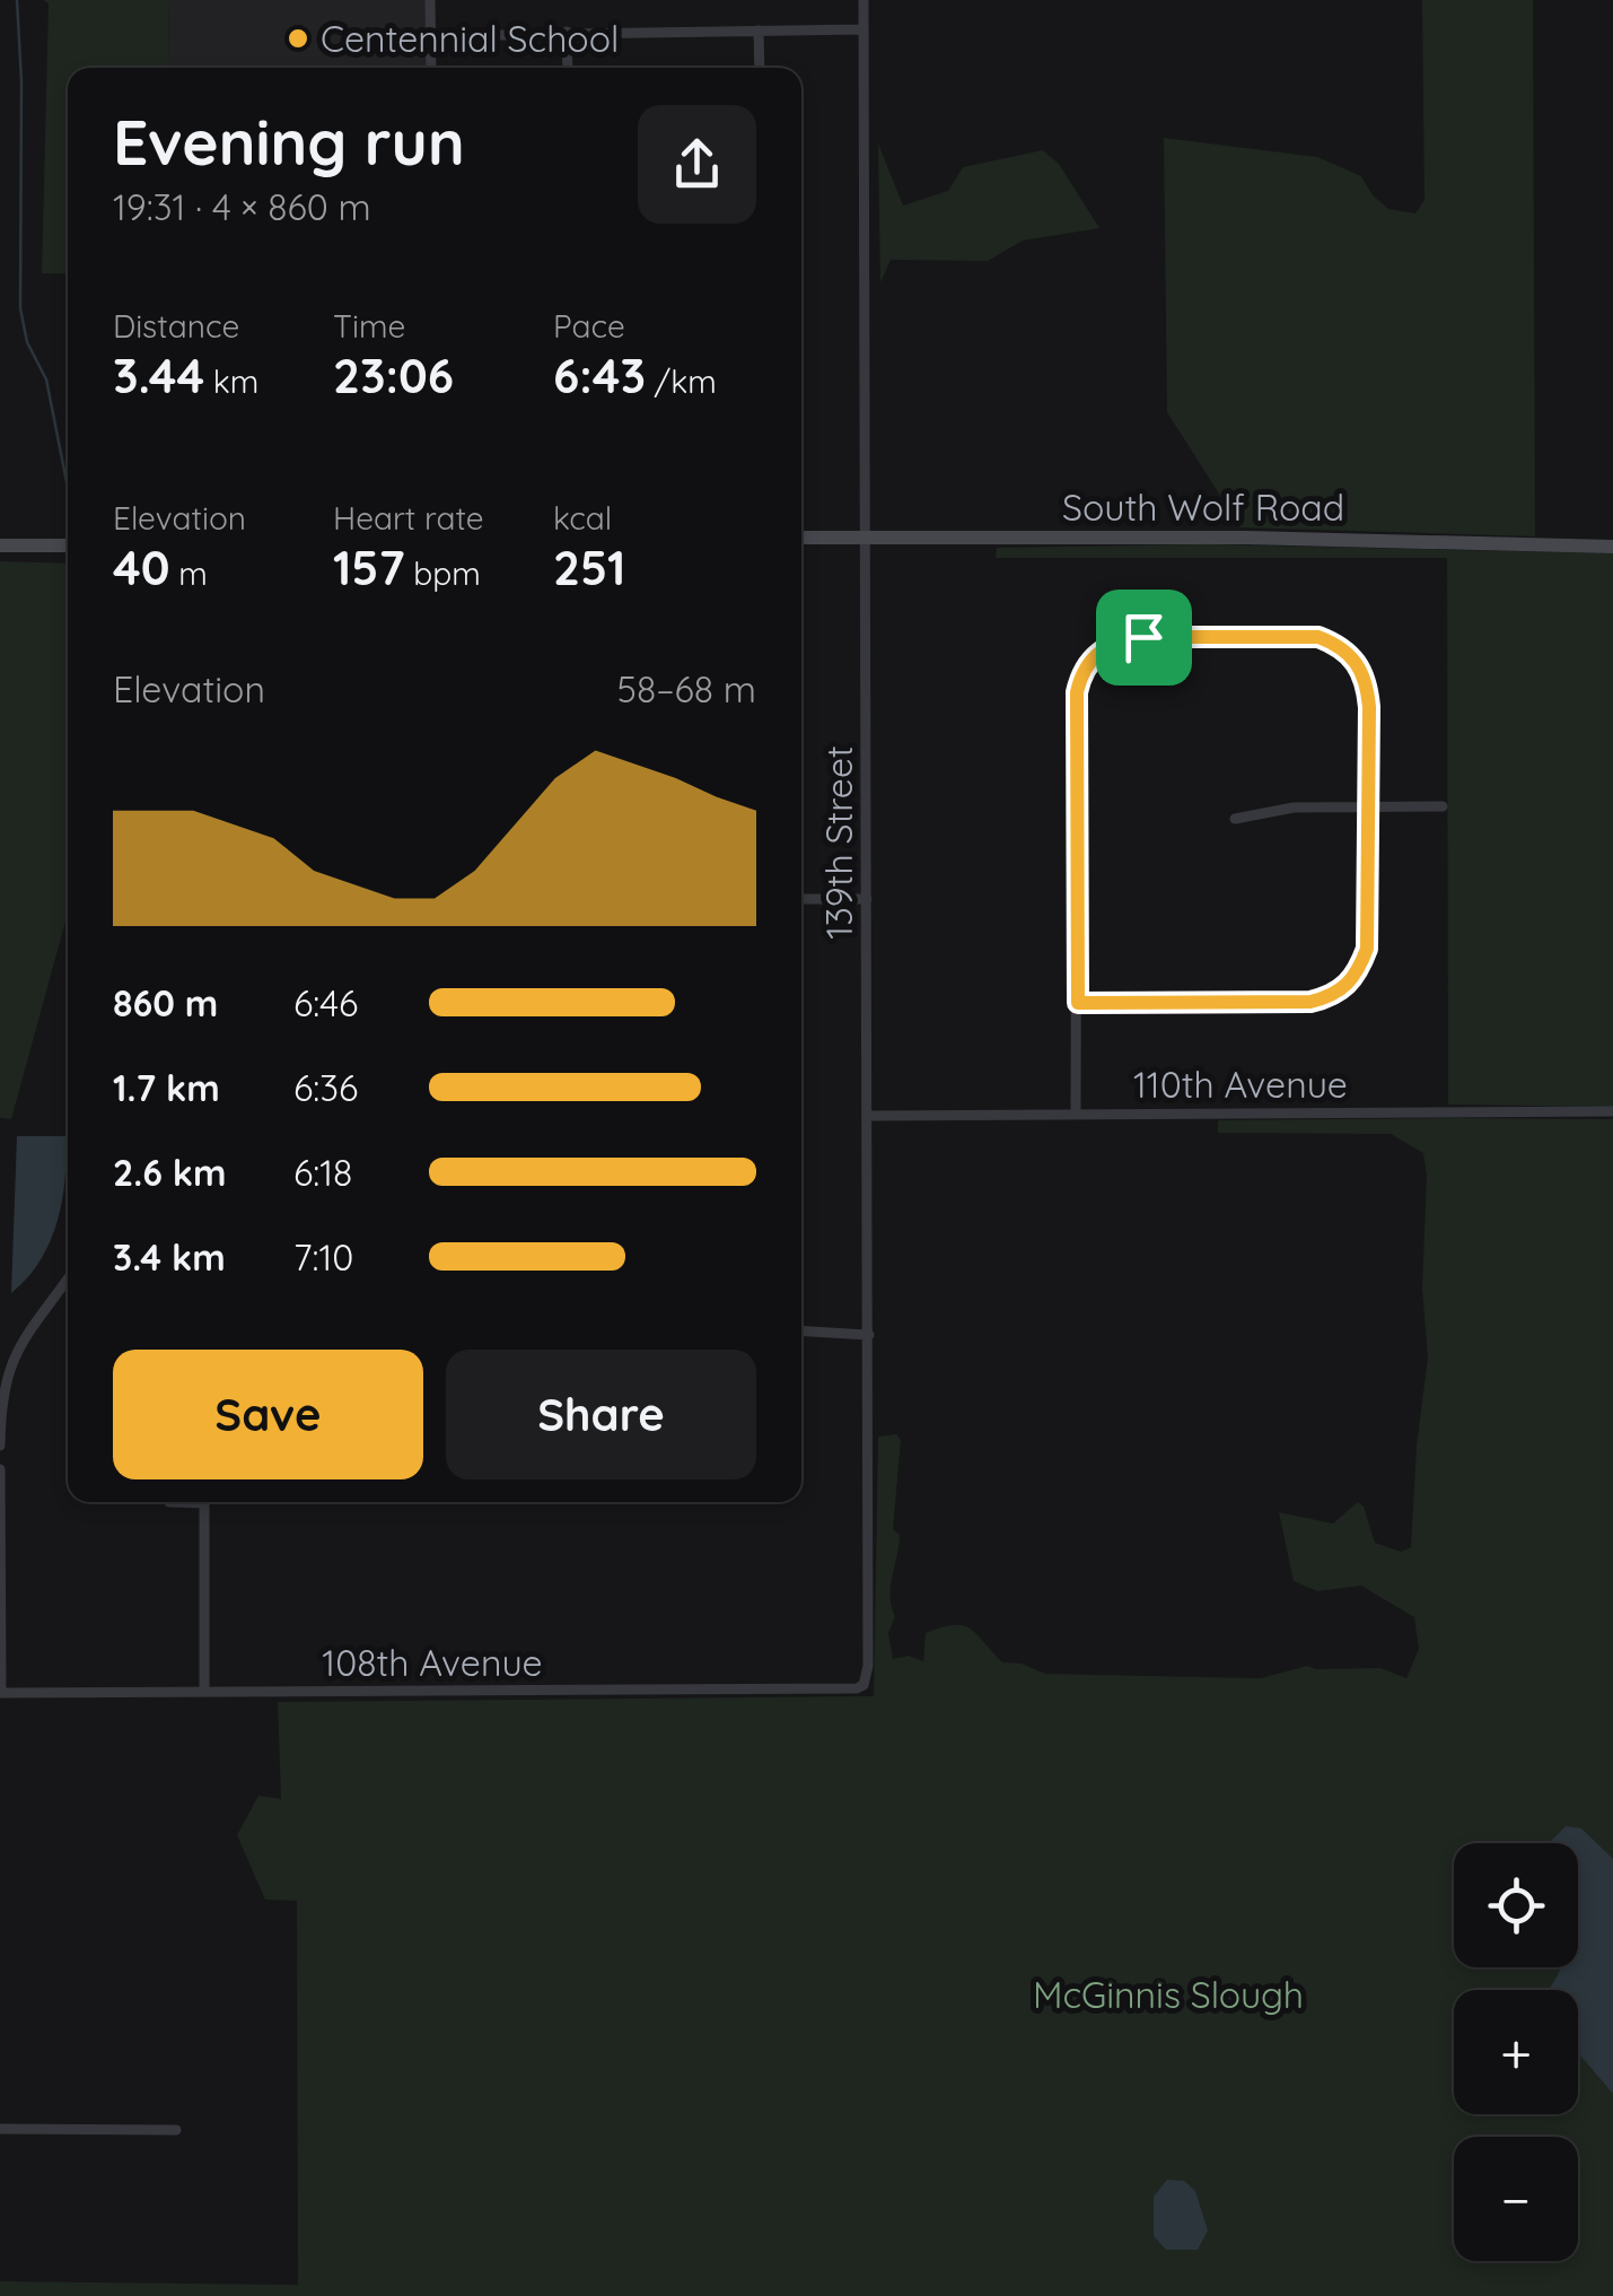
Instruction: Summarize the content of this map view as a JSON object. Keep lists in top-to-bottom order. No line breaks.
{"streets":{"main road":["South Wolf Road"],"street":["139th Street","110th Avenue","108th Avenue"]},"crossings":[["South Wolf Road","139th Street"],["139th Street","110th Avenue"],["139th Street","108th Avenue"]],"parks":["McGinnis Slough"],"places":["Centennial School"],"page":{"heading":["Evening run","19:31 · 4 × 860 m"],"stats":[["Distance","3.44 km"],["Time","23:06"],["Pace","6:43 /km"],["Elevation","40 m"],["Heart rate","157 bpm"],["kcal","251"]],"chart":["Elevation","58–68 m"],"list":[{"name":"860 m","note":"6:46"},{"name":"1.7 km","note":"6:36"},{"name":"2.6 km","note":"6:18"},{"name":"3.4 km","note":"7:10"}],"buttons":["Save","Share"],"map_buttons":["+","−"]}}
